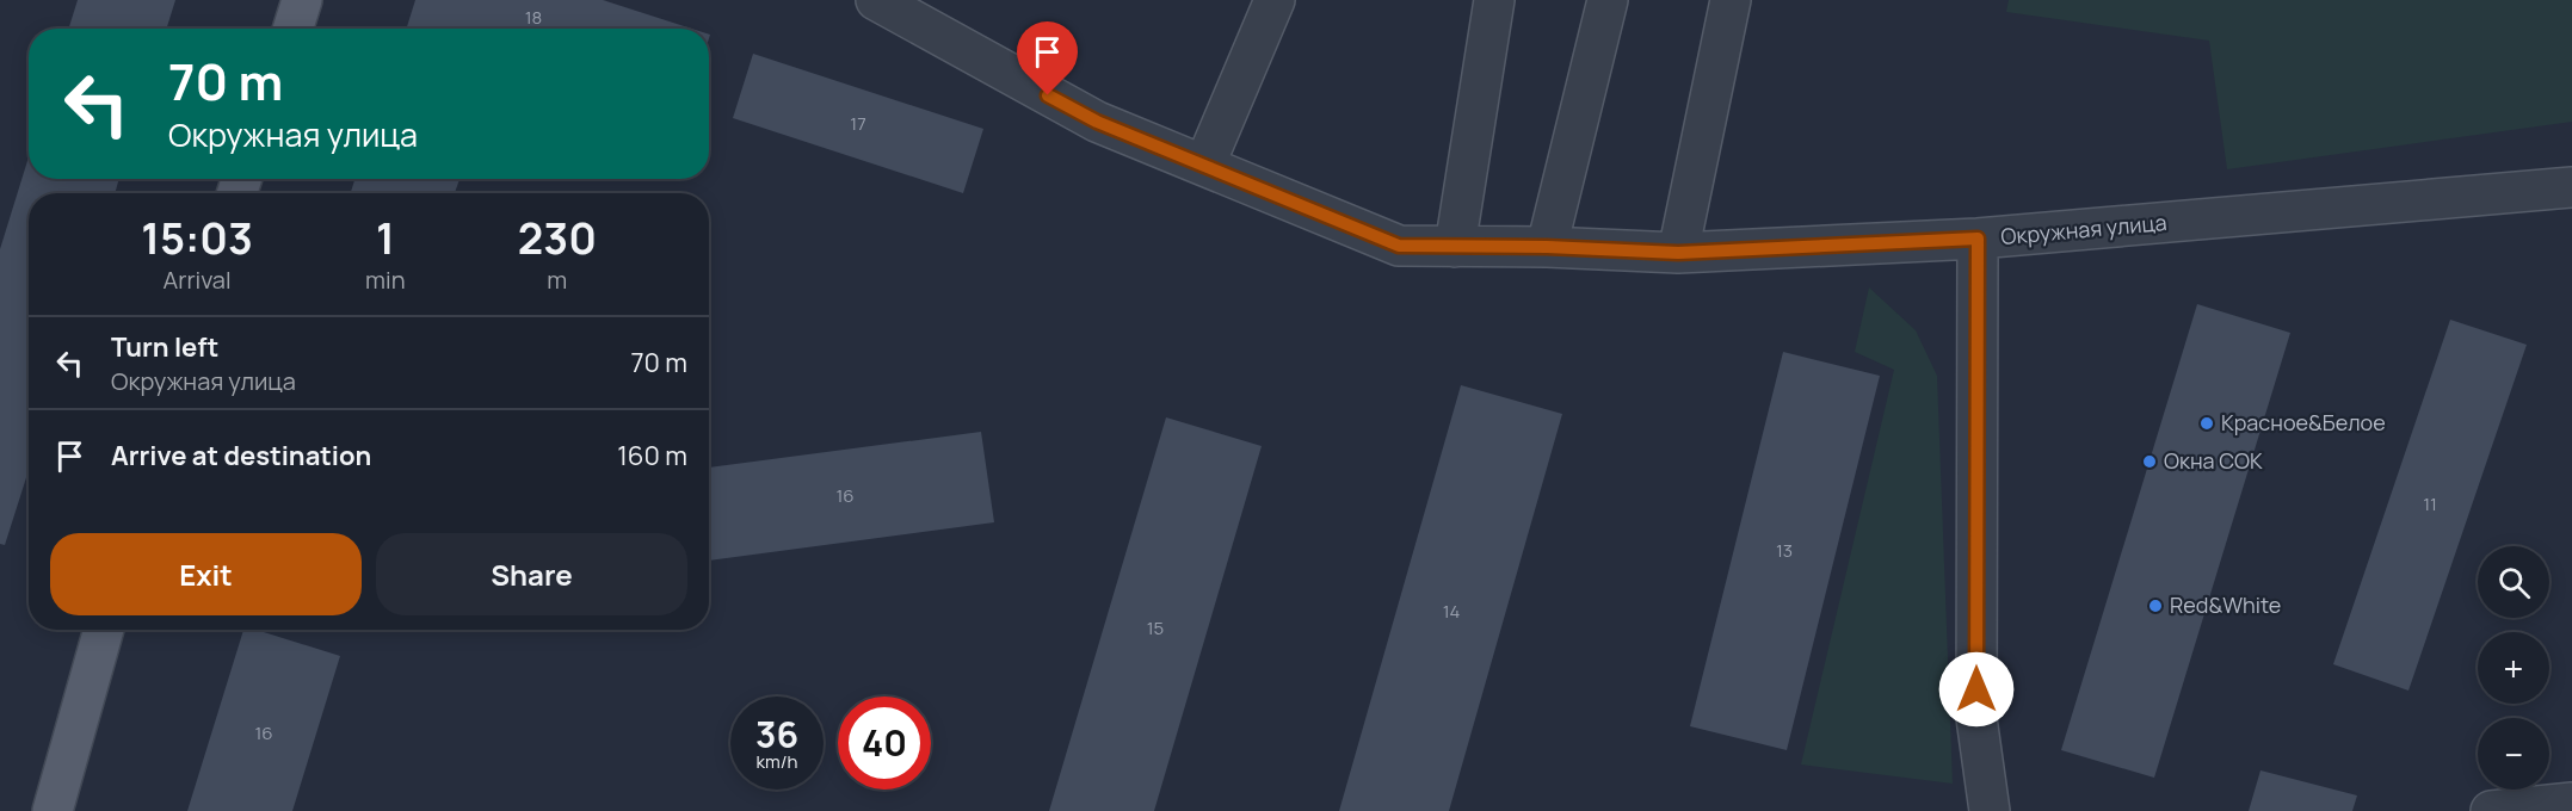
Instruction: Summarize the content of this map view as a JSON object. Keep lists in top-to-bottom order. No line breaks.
{"streets":{"street":["Окружная улица"]},"places":["Красное&Белое","Окна СОК","Red&White"],"house_numbers":["18","17","16","11","13","14","15","16"],"page":{"turn":["70 m","Окружная улица"],"eta":["15:03","Arrival","1","min","230","m"],"list":[{"name":"Turn left","note":"Окружная улица","value":"70 m"},{"name":"Arrive at destination","value":"160 m"}],"buttons":["Exit","Share"],"map_buttons":["+","−"],"speed":"36 km/h","limit":"40"}}
